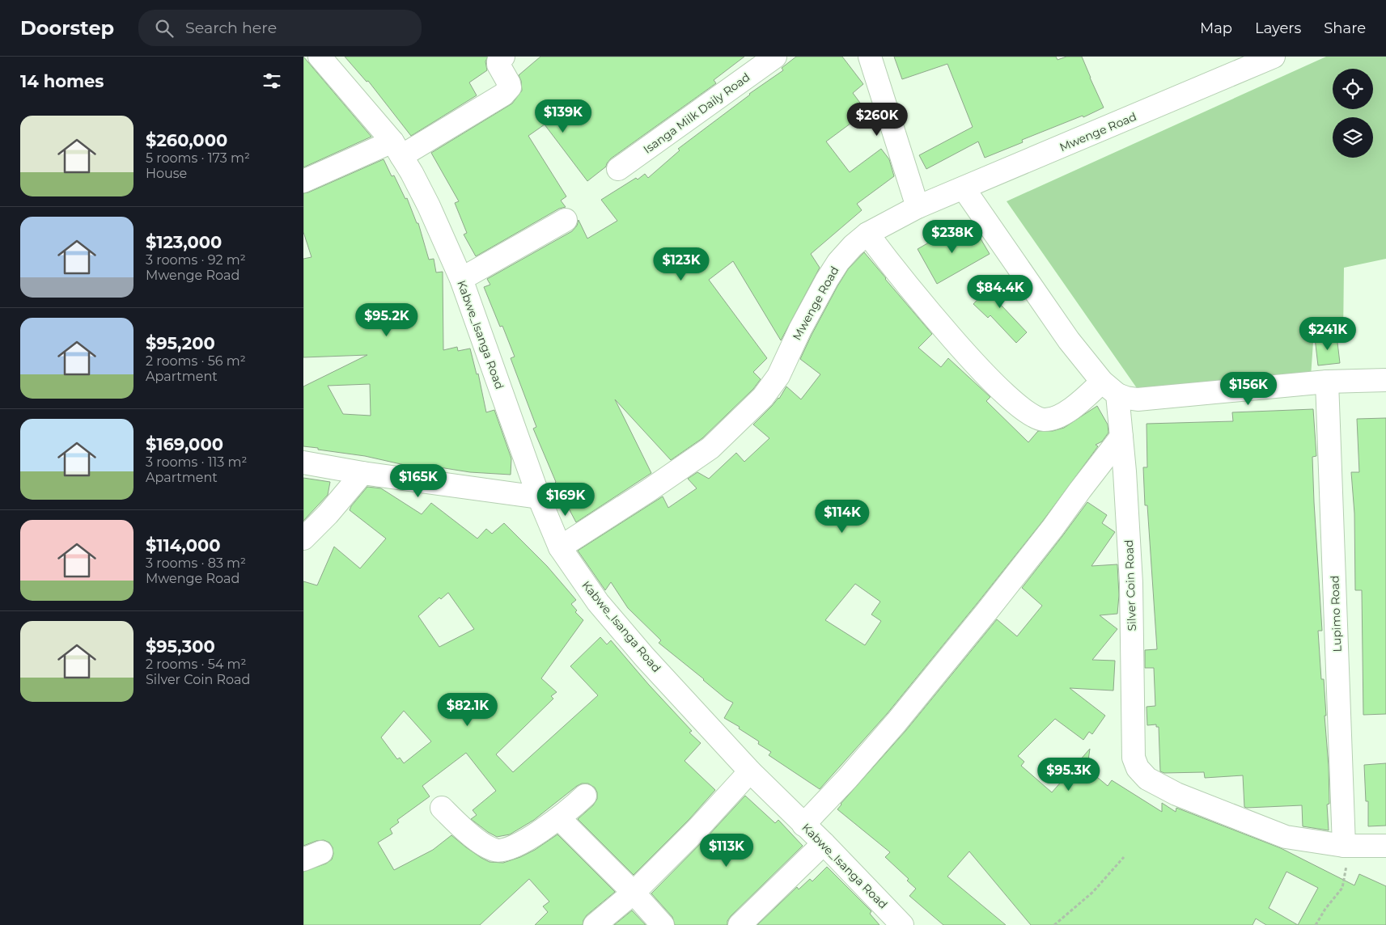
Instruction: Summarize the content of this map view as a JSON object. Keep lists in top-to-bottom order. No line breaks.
{"streets":{"street":["Isanga Milk Daily Road","Mwenge Road","Kabwe_Isanga Road","Silver Coin Road","Lupimo Road"]},"crossings":[["Mwenge Road","Kabwe_Isanga Road"],["Silver Coin Road","Lupimo Road"]],"page":{"header":"Doorstep","search":"Search here","nav":["Map","Layers","Share"],"heading":"14 homes","price":["$139K","$260K","$238K","$123K","$84.4K","$95.2K","$241K","$156K","$165K","$169K","$114K","$82.1K","$95.3K","$113K"],"list":[{"name":"$260,000","note":"5 rooms · 173 m² · House"},{"name":"$123,000","note":"3 rooms · 92 m² · Mwenge Road"},{"name":"$95,200","note":"2 rooms · 56 m² · Apartment"},{"name":"$169,000","note":"3 rooms · 113 m² · Apartment"},{"name":"$114,000","note":"3 rooms · 83 m² · Mwenge Road"},{"name":"$95,300","note":"2 rooms · 54 m² · Silver Coin Road"}]}}
